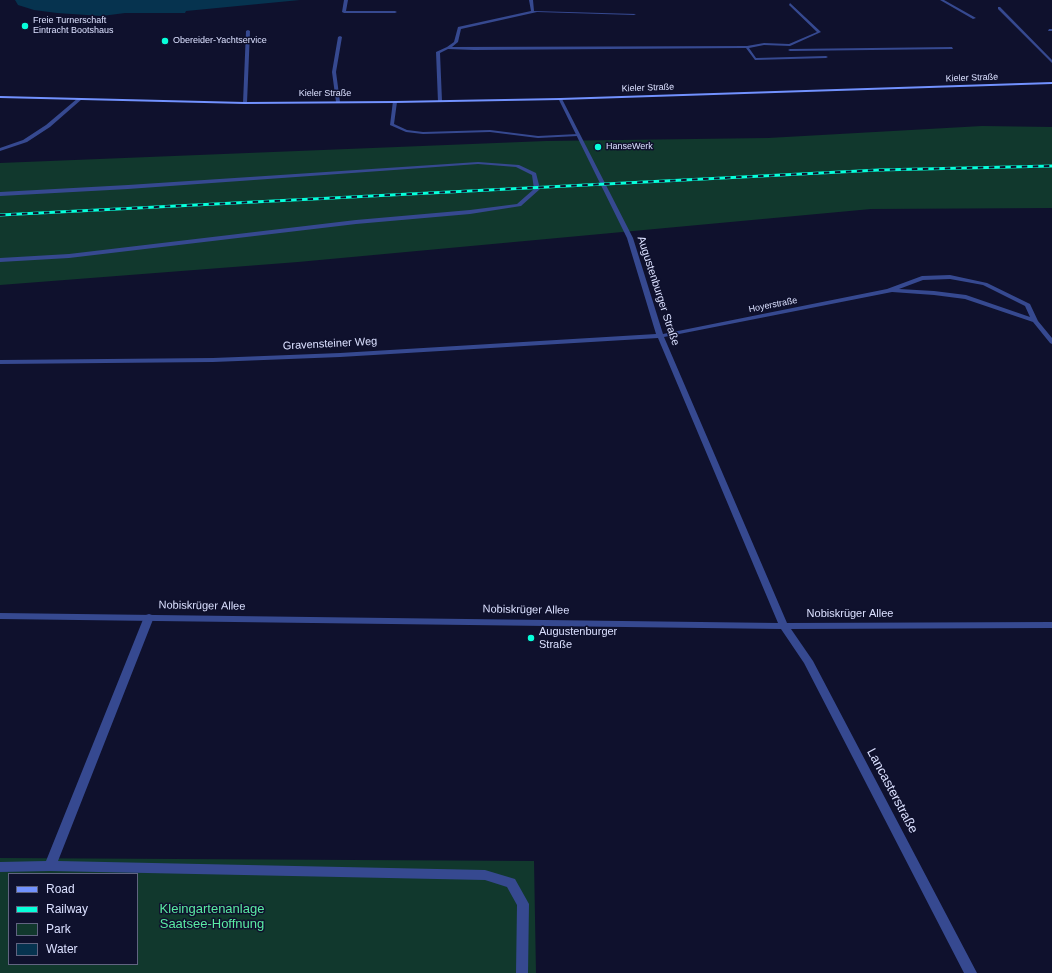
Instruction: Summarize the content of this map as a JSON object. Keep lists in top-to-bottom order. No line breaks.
{"streets":{"main road":["Kieler Straße"],"street":["Augustenburger Straße","Hoyerstraße","Gravensteiner Weg","Nobiskrüger Allee","Lancasterstraße"]},"crossings":[["Kieler Straße","Augustenburger Straße"],["Augustenburger Straße","Hoyerstraße"],["Augustenburger Straße","Gravensteiner Weg"],["Augustenburger Straße","Nobiskrüger Allee"],["Augustenburger Straße","Lancasterstraße"],["Hoyerstraße","Gravensteiner Weg"],["Nobiskrüger Allee","Lancasterstraße"]],"parks":["Kleingartenanlage Saatsee-Hoffnung"],"places":["Freie Turnerschaft Eintracht Bootshaus","Obereider-Yachtservice","HanseWerk","Augustenburger Straße"],"legend":["Road","Railway","Park","Water"]}
